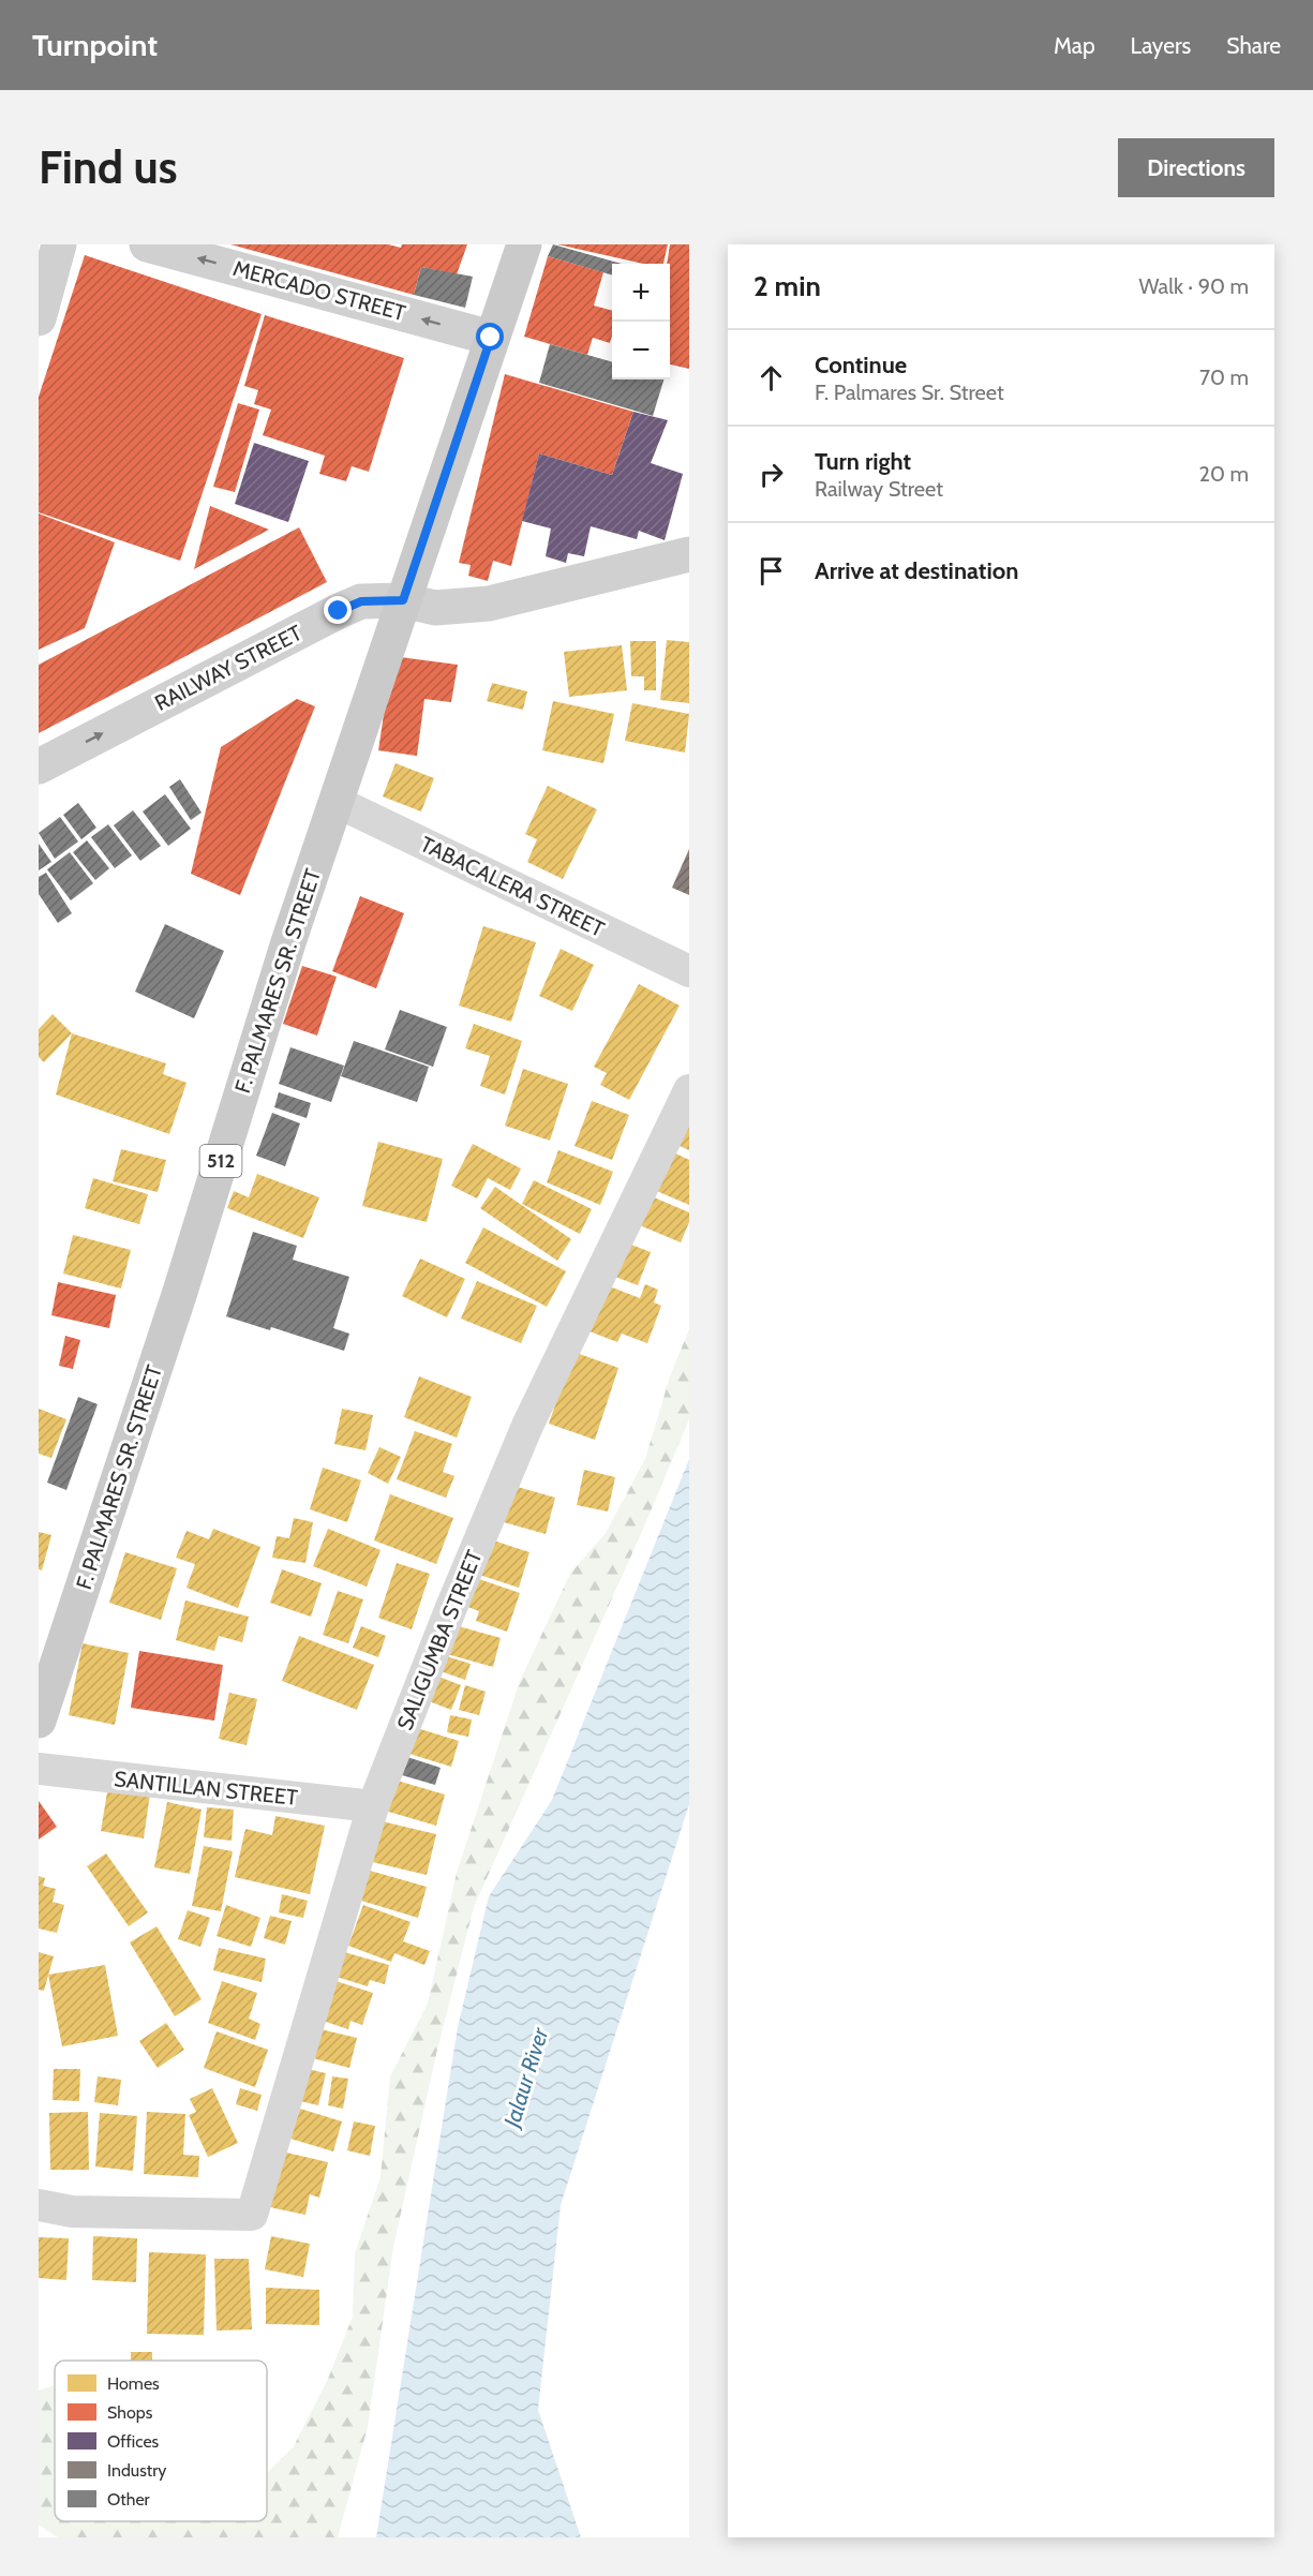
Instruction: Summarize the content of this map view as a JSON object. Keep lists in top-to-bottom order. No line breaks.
{"streets":{"main road":["F. PALMARES SR. STREET","512"],"street":["MERCADO STREET","RAILWAY STREET","TABACALERA STREET","SALIGUMBA STREET","SANTILLAN STREET"]},"crossings":[["MERCADO STREET","F. PALMARES SR. STREET"],["RAILWAY STREET","F. PALMARES SR. STREET"],["TABACALERA STREET","F. PALMARES SR. STREET"],["SALIGUMBA STREET","SANTILLAN STREET"]],"one_way":["MERCADO STREET","RAILWAY STREET"],"water":["Jalaur River"],"legend":["Homes","Shops","Offices","Industry","Other"],"page":{"header":"Turnpoint","nav":["Map","Layers","Share"],"buttons":"Directions","title":"Find us","heading":["2 min","Walk · 90 m"],"map_buttons":["+","−"],"list":[["Continue","F. Palmares Sr. Street","70 m"],["Turn right","Railway Street","20 m"],"Arrive at destination"]}}
